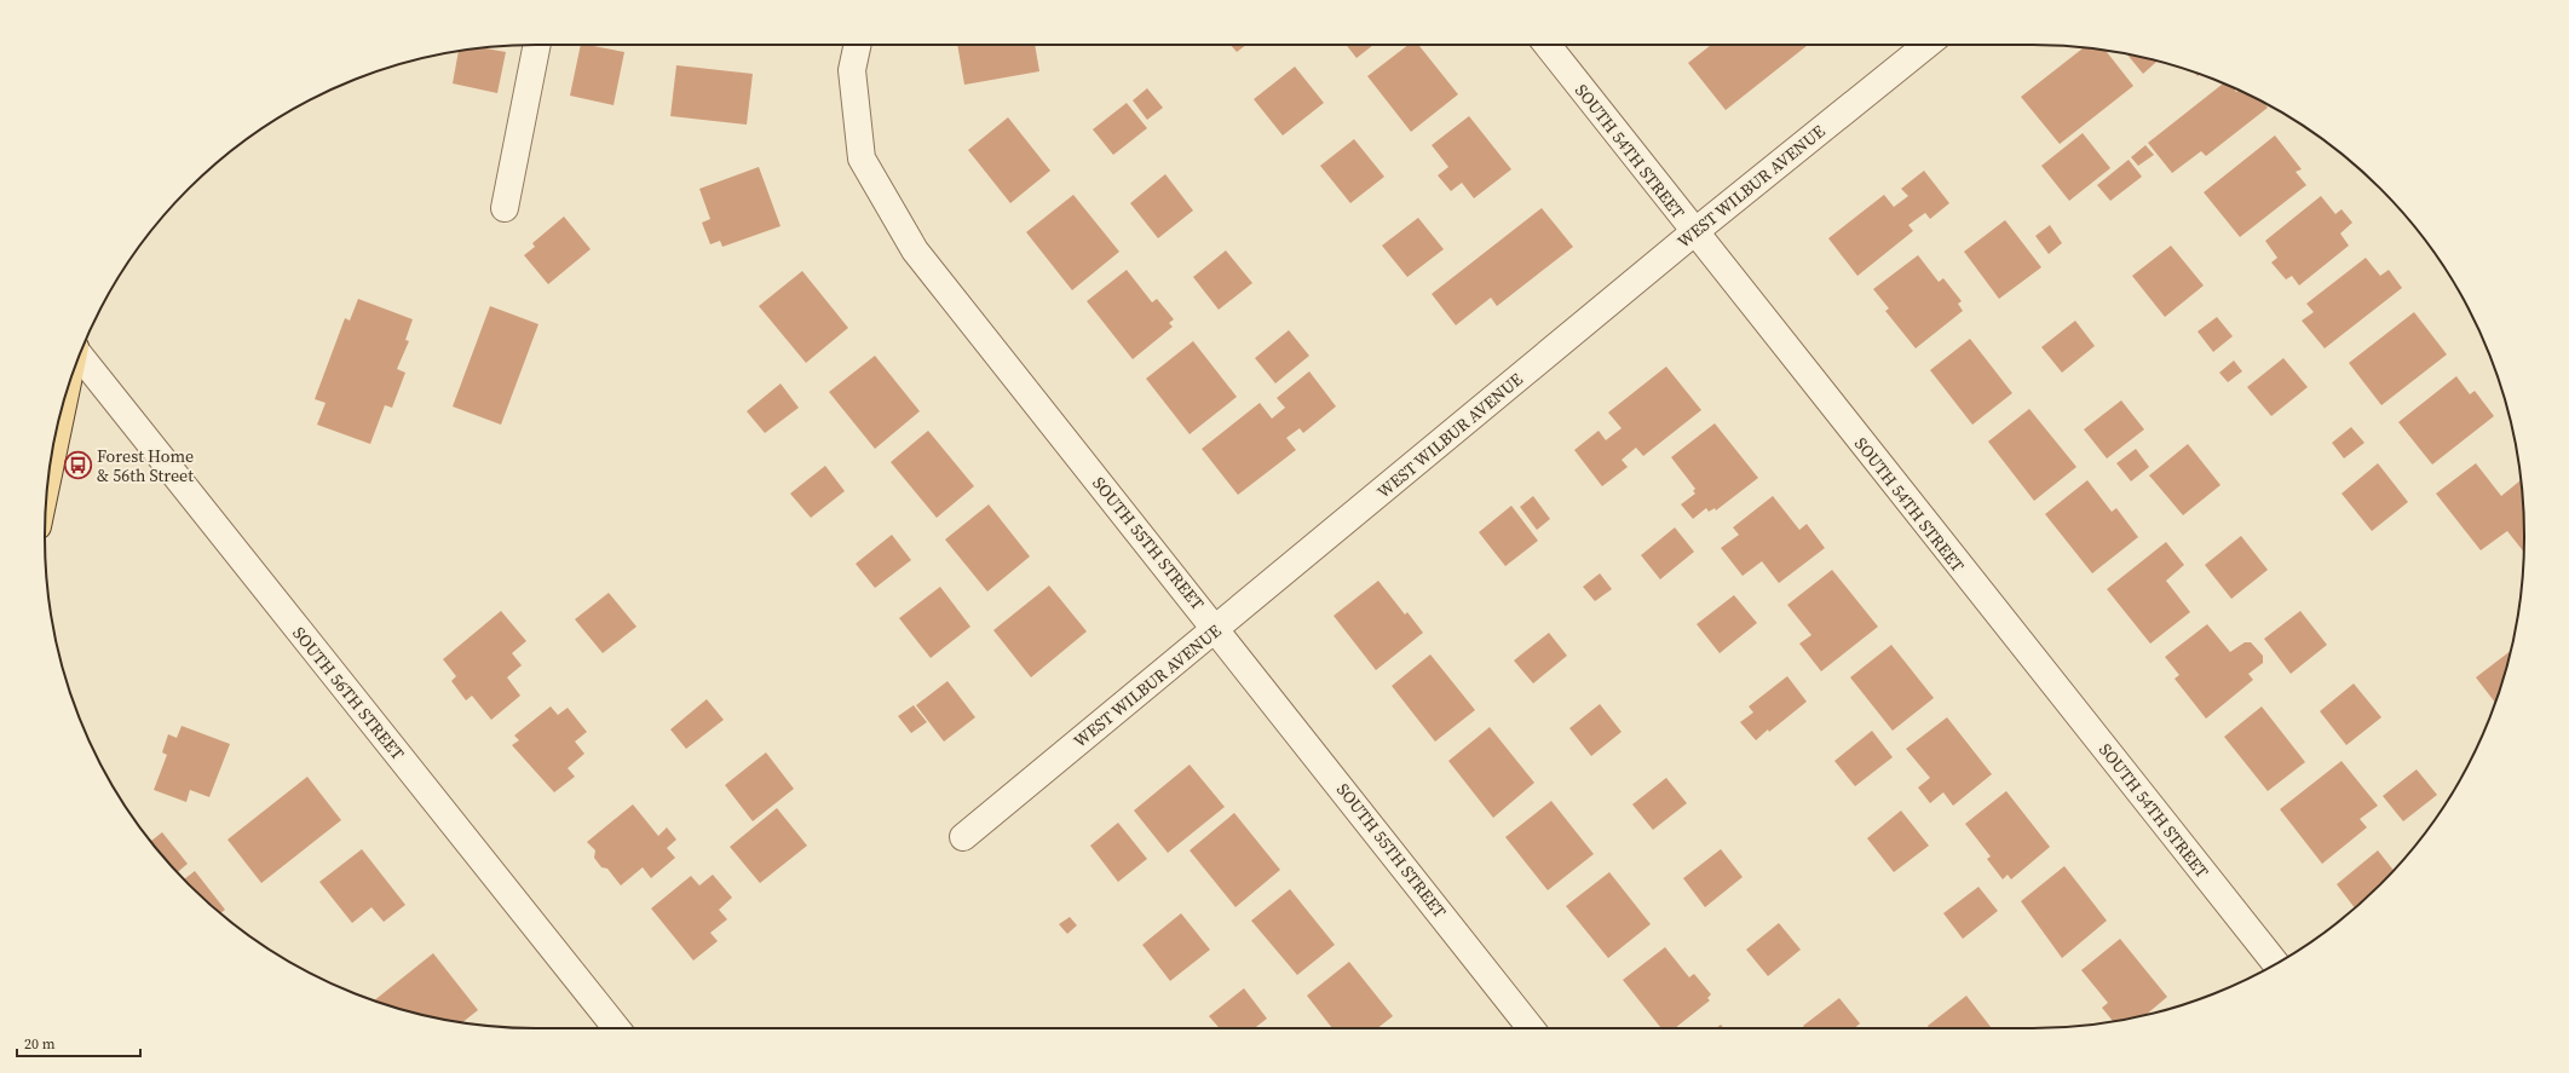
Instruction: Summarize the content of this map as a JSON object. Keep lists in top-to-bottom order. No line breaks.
{"streets":{"street":["SOUTH 54TH STREET","WEST WILBUR AVENUE","SOUTH 55TH STREET","SOUTH 56TH STREET"]},"crossings":[["SOUTH 54TH STREET","WEST WILBUR AVENUE"],["WEST WILBUR AVENUE","SOUTH 55TH STREET"]],"places":{"bus stop":["Forest Home & 56th Street"]},"scale_bar":"20 m"}
